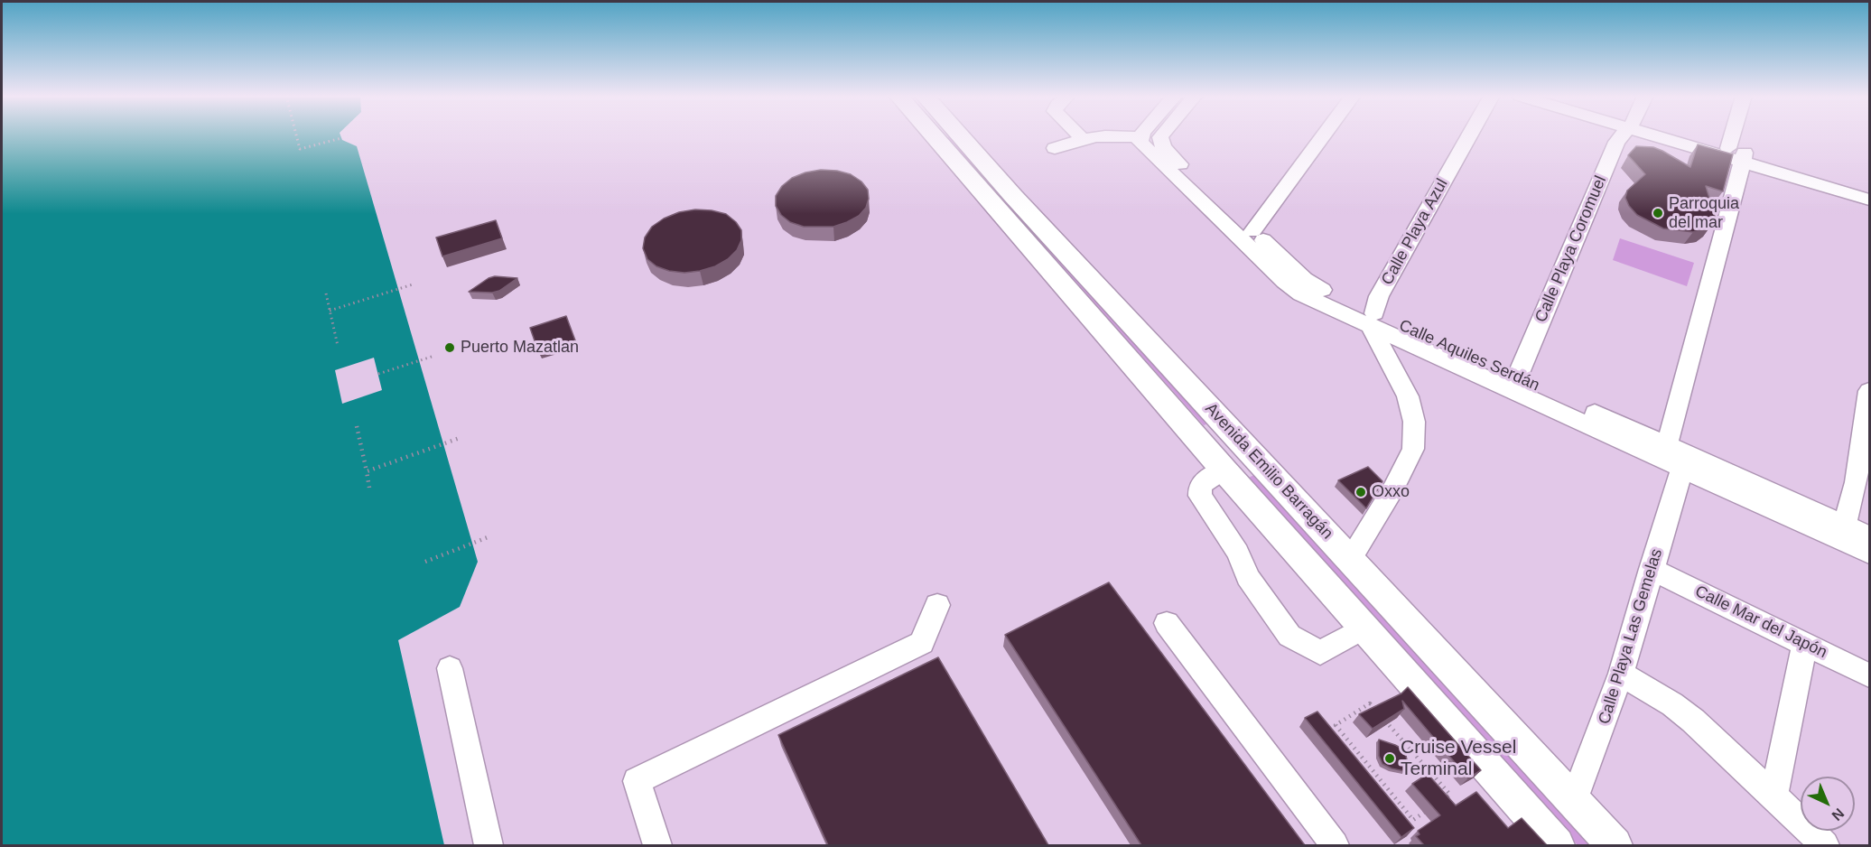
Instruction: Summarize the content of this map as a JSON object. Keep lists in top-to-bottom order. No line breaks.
{"streets":{"main road":["Avenida Emilio Barragán"],"street":["Calle Playa Azul","Calle Playa Coromuel","Calle Aquiles Serdán","Calle Mar del Japón","Calle Playa Las Gemelas"]},"crossings":[["Calle Playa Azul","Calle Aquiles Serdán"],["Calle Playa Coromuel","Calle Aquiles Serdán"],["Calle Aquiles Serdán","Calle Playa Las Gemelas"],["Avenida Emilio Barragán","Calle Playa Las Gemelas"],["Calle Mar del Japón","Calle Playa Las Gemelas"]],"places":["Parroquia del mar","Puerto Mazatlan","Oxxo","Cruise Vessel Terminal"],"north":"bottom right"}
